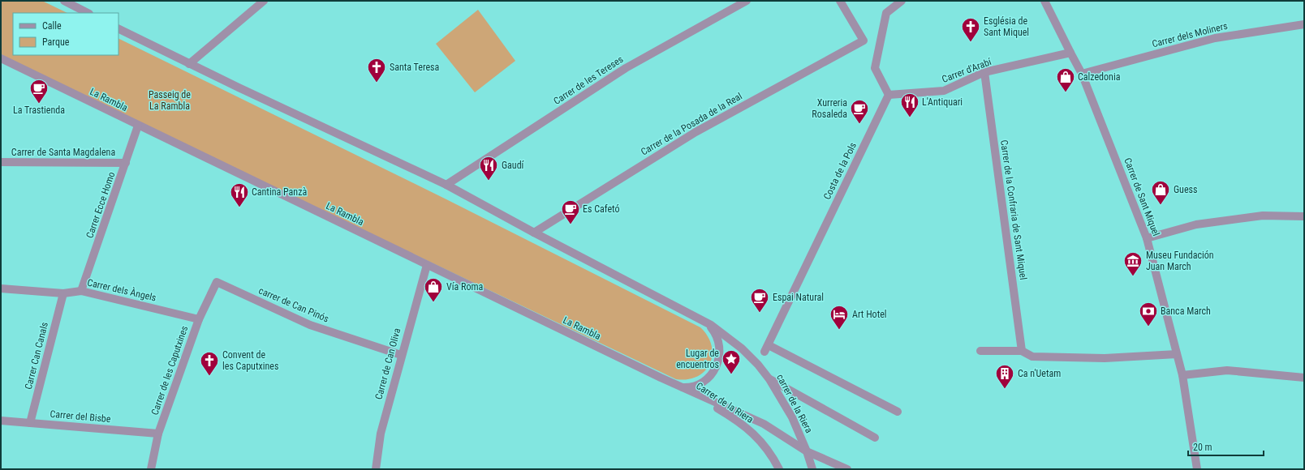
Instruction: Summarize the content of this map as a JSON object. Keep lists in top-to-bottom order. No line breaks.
{"streets":{"street":["Carrer dels Moliners","Carrer d'Arabí","Carrer de les Tereses","La Rambla","Carrer de la Posada de la Real","Carrer de Santa Magdalena","Costa de la Pols","Carrer de Sant Miquel","Carrer Ecce Homo","Carrer de la Confraria de Sant Miquel","Carrer dels Àngels","carrer de Can Pinós","Carrer Can Canals","Carrer de Can Oliva","Carrer de les Caputxines","Carrer de la Riera","carrer de la Riera","Carrer del Bisbe"]},"crossings":[["Carrer dels Moliners","Carrer de Sant Miquel"],["Carrer d'Arabí","Costa de la Pols"],["Carrer d'Arabí","Carrer de Sant Miquel"],["Carrer d'Arabí","Carrer de la Confraria de Sant Miquel"],["La Rambla","Carrer Ecce Homo"],["La Rambla","Carrer de Can Oliva"],["La Rambla","Carrer de la Riera"],["Carrer de Santa Magdalena","Carrer Ecce Homo"],["Carrer Ecce Homo","Carrer dels Àngels"],["Carrer dels Àngels","Carrer Can Canals"],["Carrer dels Àngels","Carrer de les Caputxines"],["carrer de Can Pinós","Carrer de Can Oliva"],["carrer de Can Pinós","Carrer de les Caputxines"],["Carrer Can Canals","Carrer del Bisbe"],["Carrer de les Caputxines","Carrer del Bisbe"]],"parks":["Passeig de La Rambla"],"places":{"church":["Església de Sant Miquel","Santa Teresa","Convent de les Caputxines"],"shop":["Calzedonia","Guess","Vía Roma"],"cafe":["La Trastienda","Xurreria Rosaleda","Es Cafetó","Espai Natural"],"restaurant":["L'Antiquari","Gaudí","Cantina Panzà"],"museum":["Museu Fundación Juan March"],"bank":["Banca March"],"hotel":["Art Hotel"],"place":["Lugar de encuentros"],"building":["Ca n'Uetam"]},"legend":["Calle","Parque"],"scale_bar":"20 m"}
